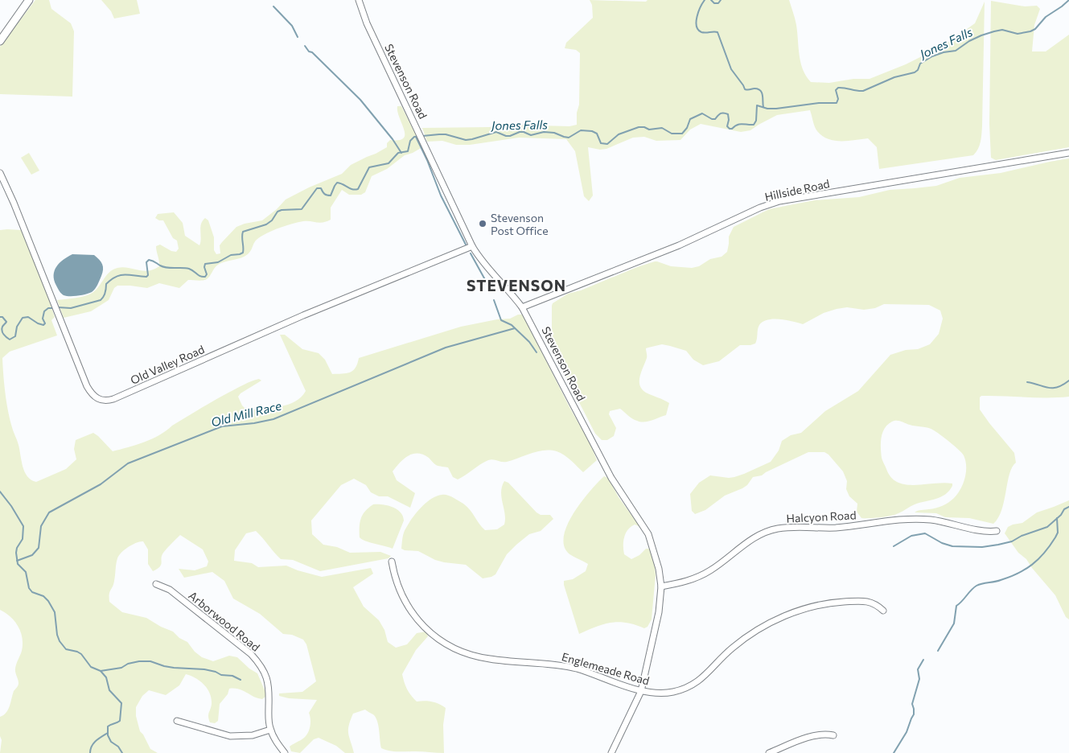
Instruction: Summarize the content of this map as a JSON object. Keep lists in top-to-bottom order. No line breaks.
{"streets":{"street":["Stevenson Road","Hillside Road","Old Valley Road","Halcyon Road","Arborwood Road","Englemeade Road"]},"crossings":[["Stevenson Road","Hillside Road"],["Stevenson Road","Old Valley Road"],["Stevenson Road","Halcyon Road"],["Stevenson Road","Englemeade Road"]],"districts":["STEVENSON"],"water":["Jones Falls","Old Mill Race"],"places":["Stevenson Post Office"]}
